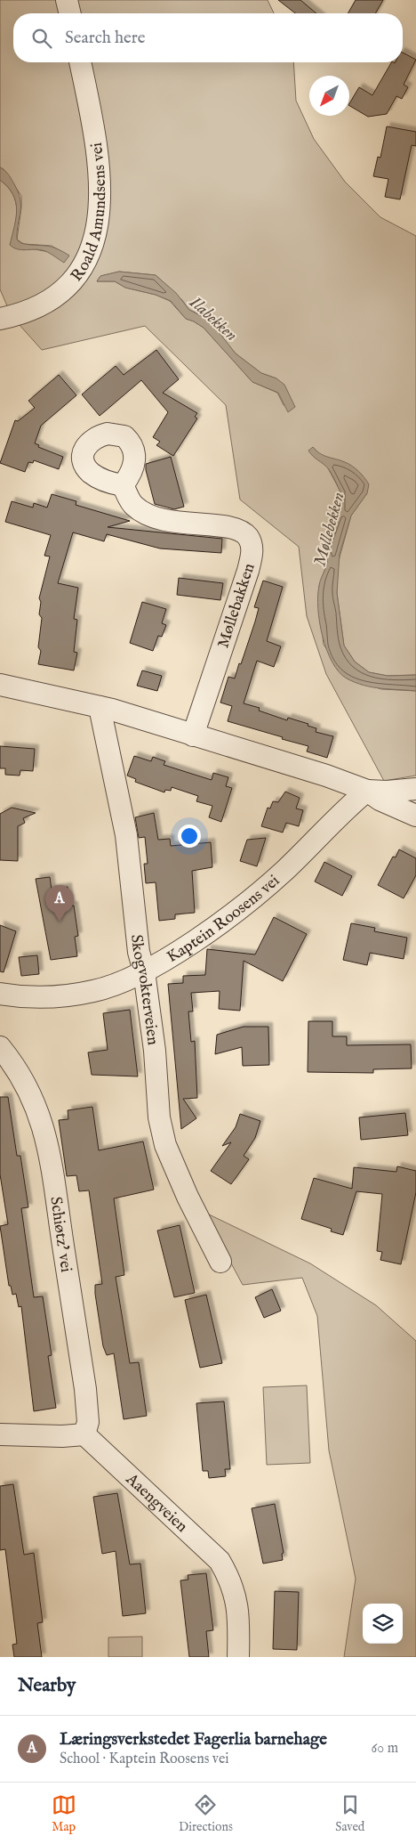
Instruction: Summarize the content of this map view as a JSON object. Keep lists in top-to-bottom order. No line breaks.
{"streets":{"street":["Roald Amundsens vei","Møllebakken","Kaptein Roosens vei","Skogvokterveien","Schiøtz' vei","Aaengveien"]},"crossings":[["Kaptein Roosens vei","Skogvokterveien"],["Schiøtz' vei","Aaengveien"]],"water":["Ilabekken","Møllebekken"],"north":"bottom left","page":{"search":"Search here","pins":"A","heading":"Nearby","list":[{"mark":"A","name":"Læringsverkstedet Fagerlia barnehage","note":"School · Kaptein Roosens vei","value":"60 m"}],"nav":["Map","Directions","Saved"]}}
